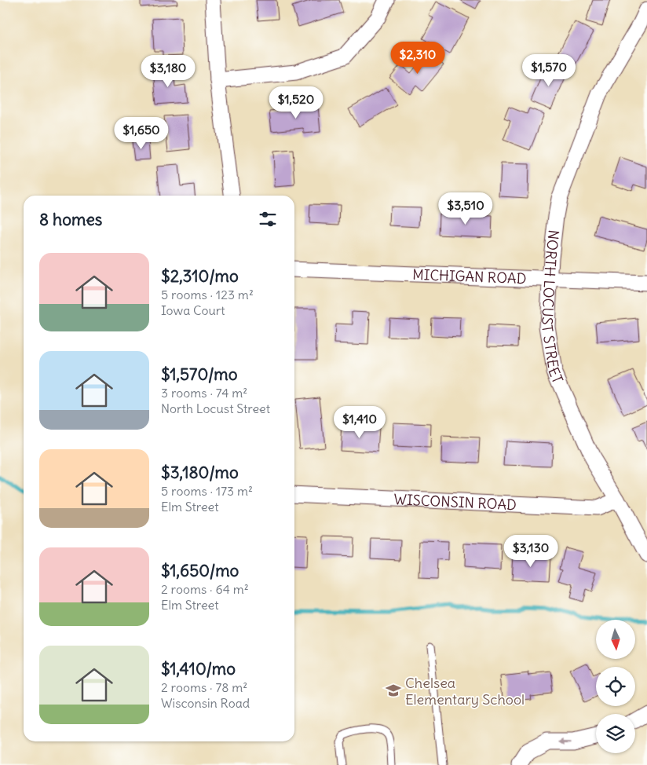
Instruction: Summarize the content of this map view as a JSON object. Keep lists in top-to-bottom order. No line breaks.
{"streets":{"street":["MICHIGAN ROAD","NORTH LOCUST STREET","WISCONSIN ROAD"]},"crossings":[["MICHIGAN ROAD","NORTH LOCUST STREET"],["NORTH LOCUST STREET","WISCONSIN ROAD"]],"places":{"school or university":["Chelsea Elementary School"]},"north":"bottom","page":{"price":["$2,310","$1,570","$3,180","$1,520","$1,650","$3,510","$1,410","$3,130"],"heading":"8 homes","list":[{"name":"$2,310/mo","note":"5 rooms · 123 m² · Iowa Court"},{"name":"$1,570/mo","note":"3 rooms · 74 m² · North Locust Street"},{"name":"$3,180/mo","note":"5 rooms · 173 m² · Elm Street"},{"name":"$1,650/mo","note":"2 rooms · 64 m² · Elm Street"},{"name":"$1,410/mo","note":"2 rooms · 78 m² · Wisconsin Road"}]}}
